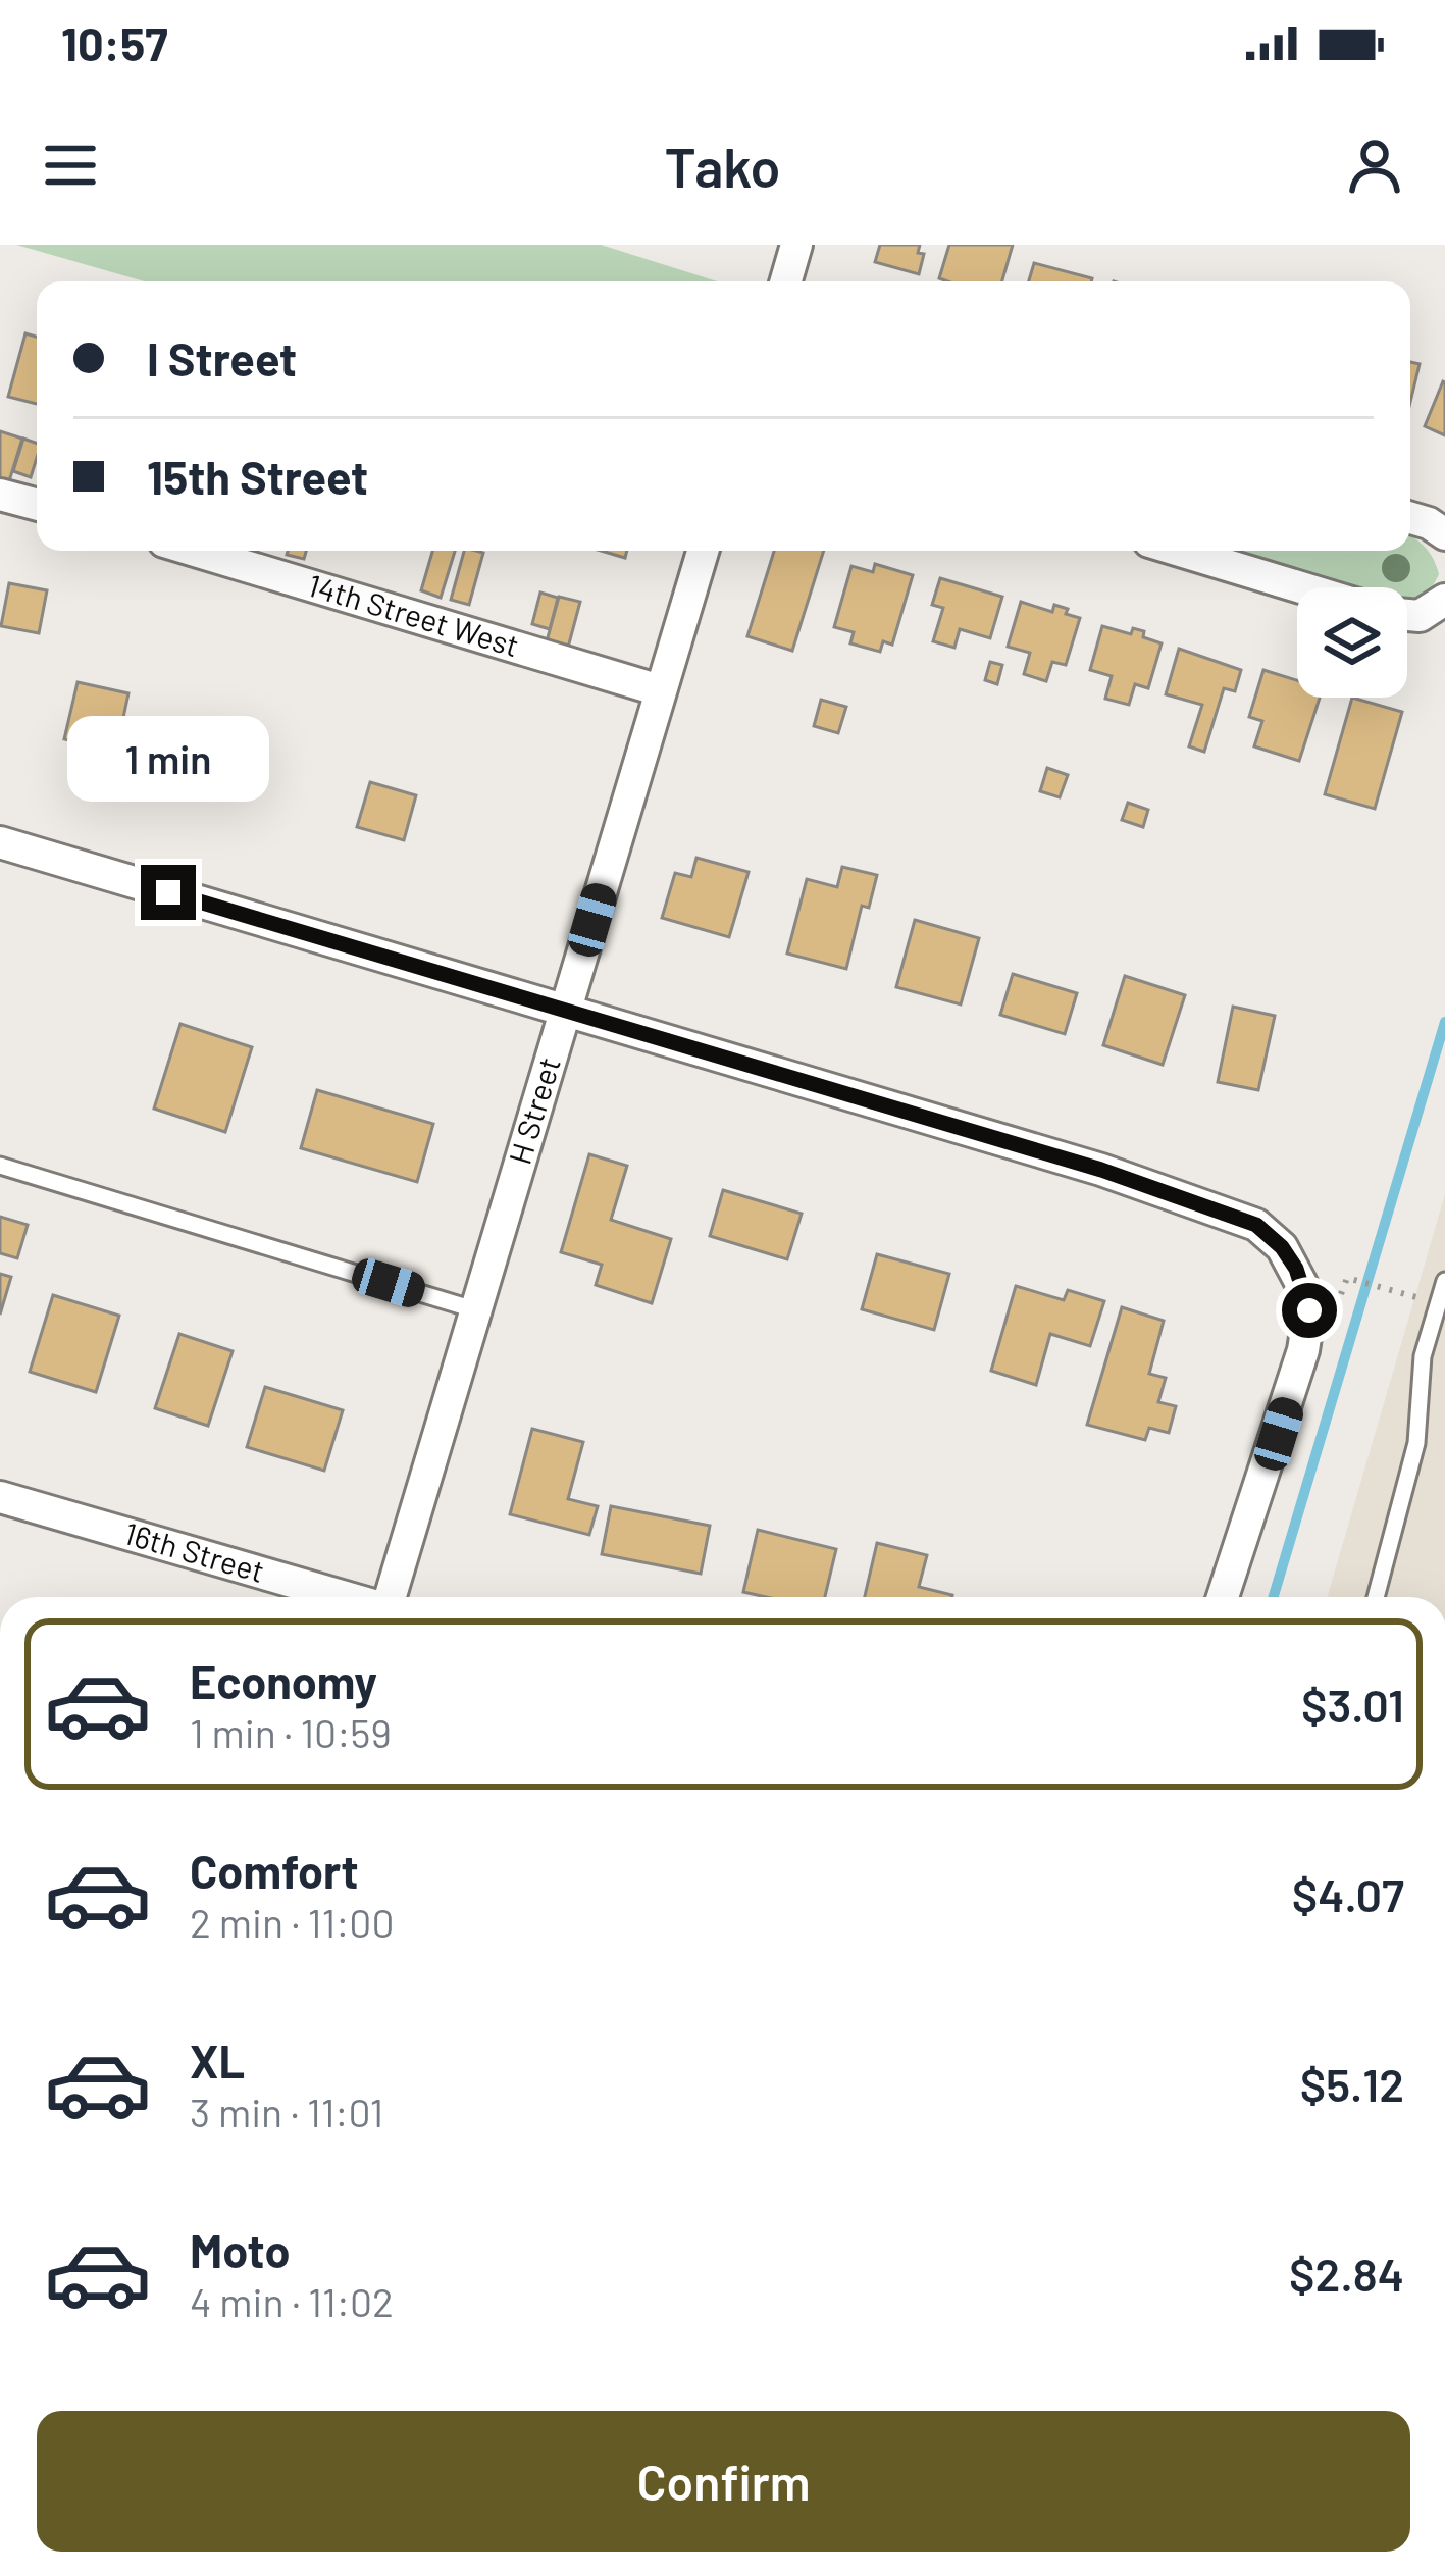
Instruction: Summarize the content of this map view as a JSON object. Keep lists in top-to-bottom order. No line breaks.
{"streets":{"street":["14th Street West","H Street","16th Street"]},"crossings":[["14th Street West","H Street"]],"page":{"status":"10:57","header":"Tako","banner":["I Street","15th Street"],"bubble":"1 min","list":[{"name":"Economy","note":"1 min · 10:59","value":"$3.01"},{"name":"Comfort","note":"2 min · 11:00","value":"$4.07"},{"name":"XL","note":"3 min · 11:01","value":"$5.12"},{"name":"Moto","note":"4 min · 11:02","value":"$2.84"}],"buttons":"Confirm"}}
